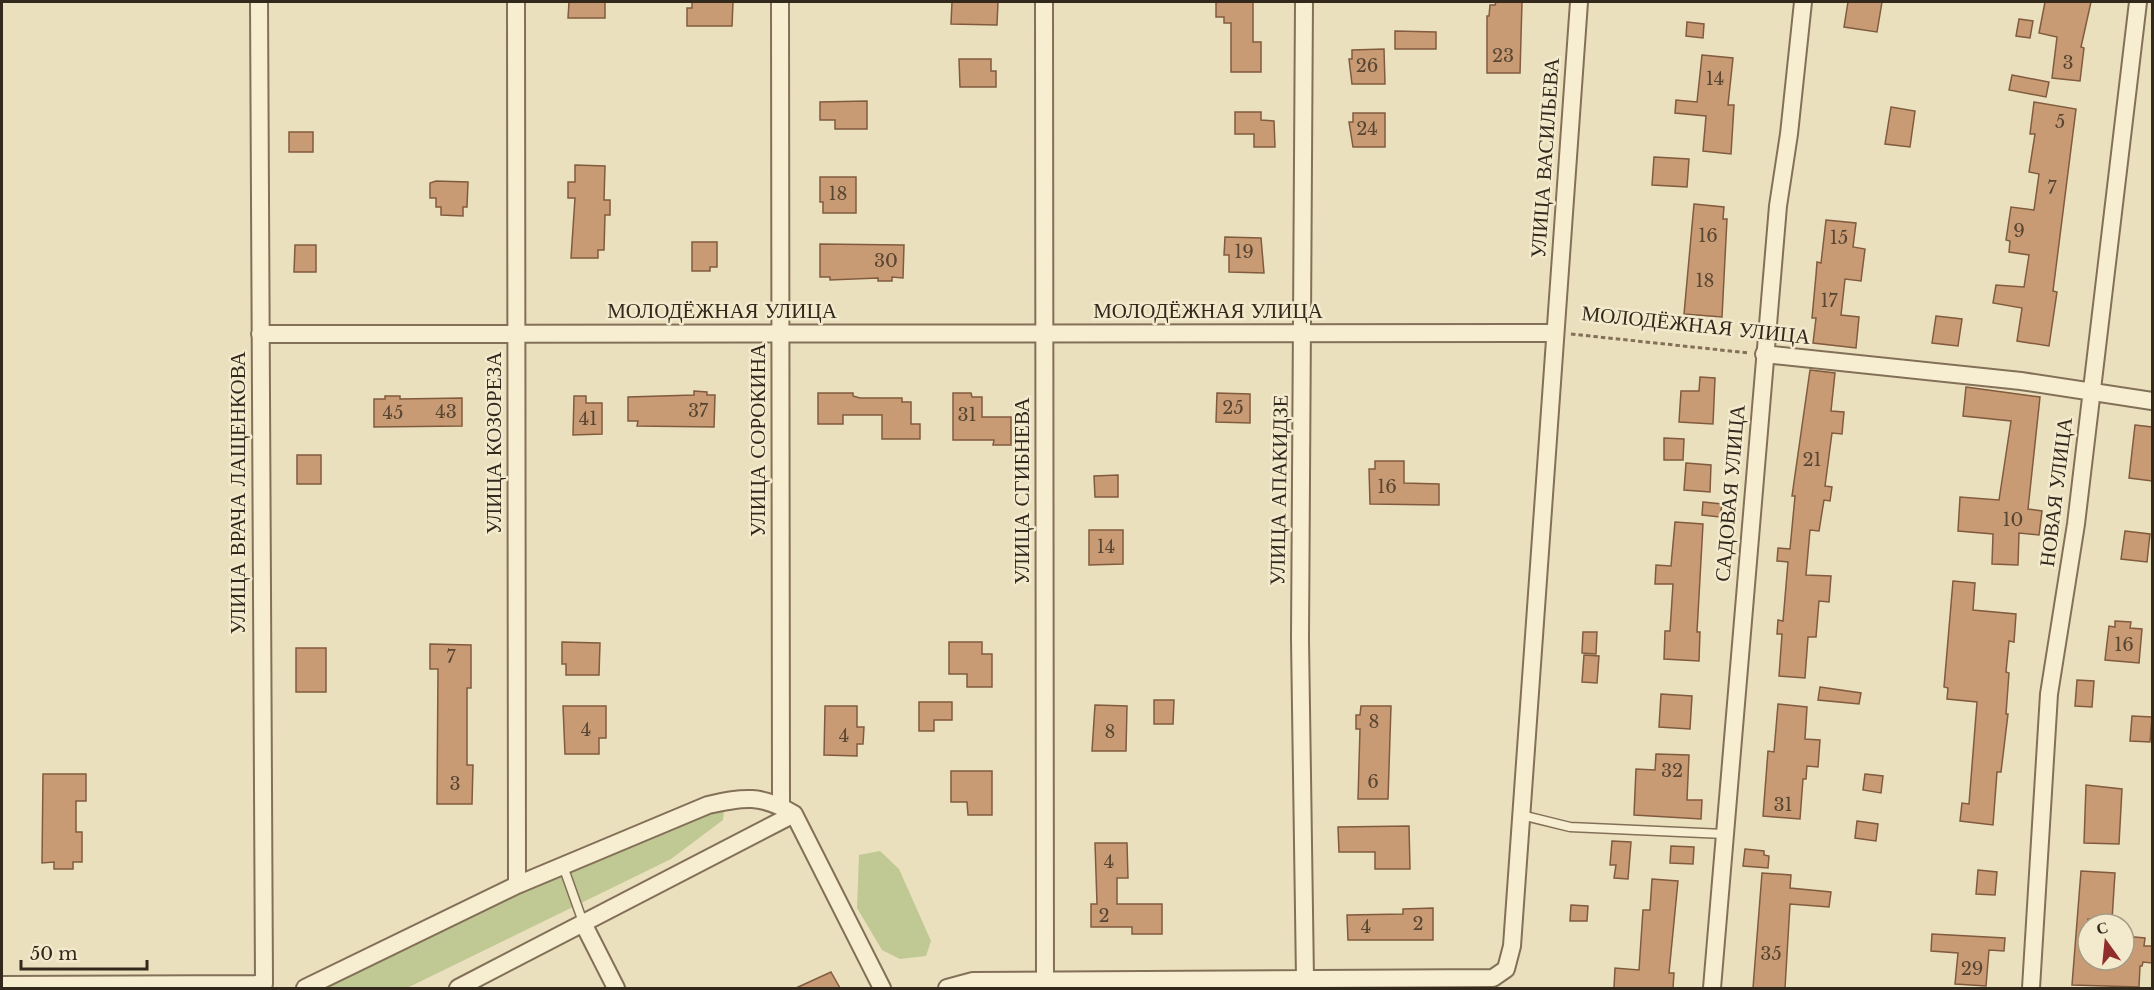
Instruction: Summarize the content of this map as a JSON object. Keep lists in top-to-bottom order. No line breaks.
{"streets":{"street":["УЛИЦА ВАСИЛЬЕВА","МОЛОДЁЖНАЯ УЛИЦА","УЛИЦА СОРОКИНА","УЛИЦА КОЗОРЕЗА","УЛИЦА АПАКИДЗЕ","УЛИЦА СГИБНЕВА","НОВАЯ УЛИЦА","УЛИЦА ВРАЧА ЛАЩЕНКОВА","САДОВАЯ УЛИЦА"]},"crossings":[["УЛИЦА ВАСИЛЬЕВА","МОЛОДЁЖНАЯ УЛИЦА"],["УЛИЦА ВАСИЛЬЕВА","УЛИЦА АПАКИДЗЕ"],["УЛИЦА ВАСИЛЬЕВА","УЛИЦА СГИБНЕВА"],["МОЛОДЁЖНАЯ УЛИЦА","УЛИЦА СОРОКИНА"],["МОЛОДЁЖНАЯ УЛИЦА","УЛИЦА КОЗОРЕЗА"],["МОЛОДЁЖНАЯ УЛИЦА","УЛИЦА АПАКИДЗЕ"],["МОЛОДЁЖНАЯ УЛИЦА","УЛИЦА СГИБНЕВА"],["МОЛОДЁЖНАЯ УЛИЦА","НОВАЯ УЛИЦА"],["МОЛОДЁЖНАЯ УЛИЦА","УЛИЦА ВРАЧА ЛАЩЕНКОВА"],["МОЛОДЁЖНАЯ УЛИЦА","САДОВАЯ УЛИЦА"]],"house_numbers":["23","3","26","14","5","24","7","18","9","16","15","19","30","18","17","25","37","43","45","31","41","21","16","10","14","16","7","8","4","8","4","32","6","3","31","4","2","2","4","35","29"],"scale_bar":"50 m","north":"top"}
